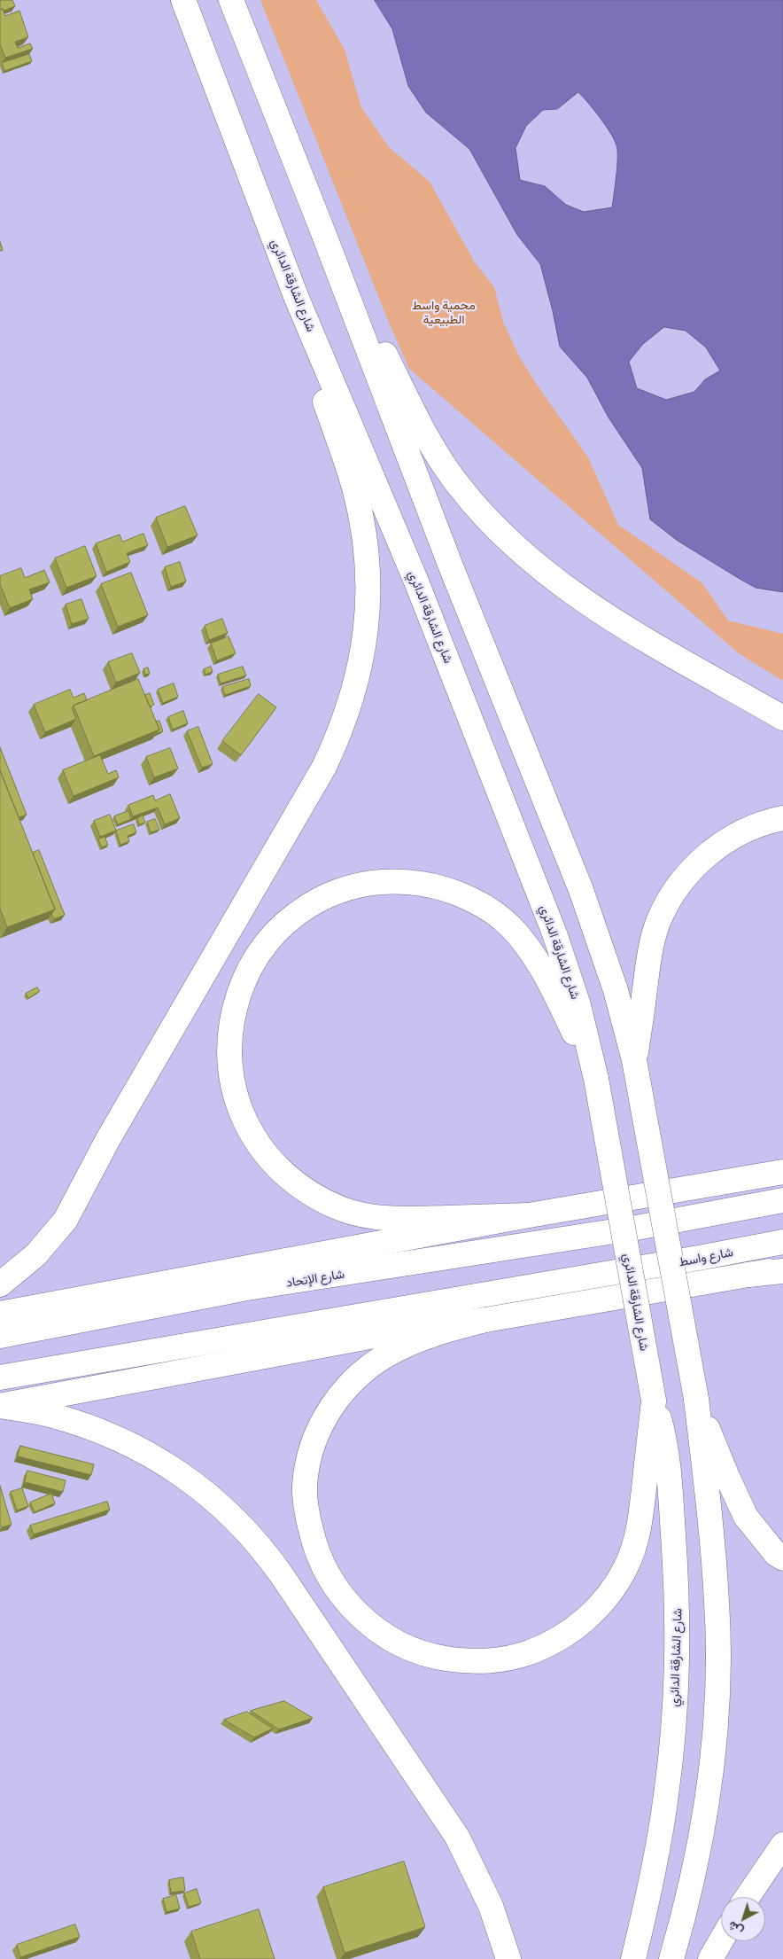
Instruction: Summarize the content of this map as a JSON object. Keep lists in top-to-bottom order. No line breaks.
{"streets":{"main road":["شارع الشارقة الدائري","شارع واسط","شارع الإتحاد"]},"parks":["محمية واسط الطبيعية"],"north":"bottom left"}
